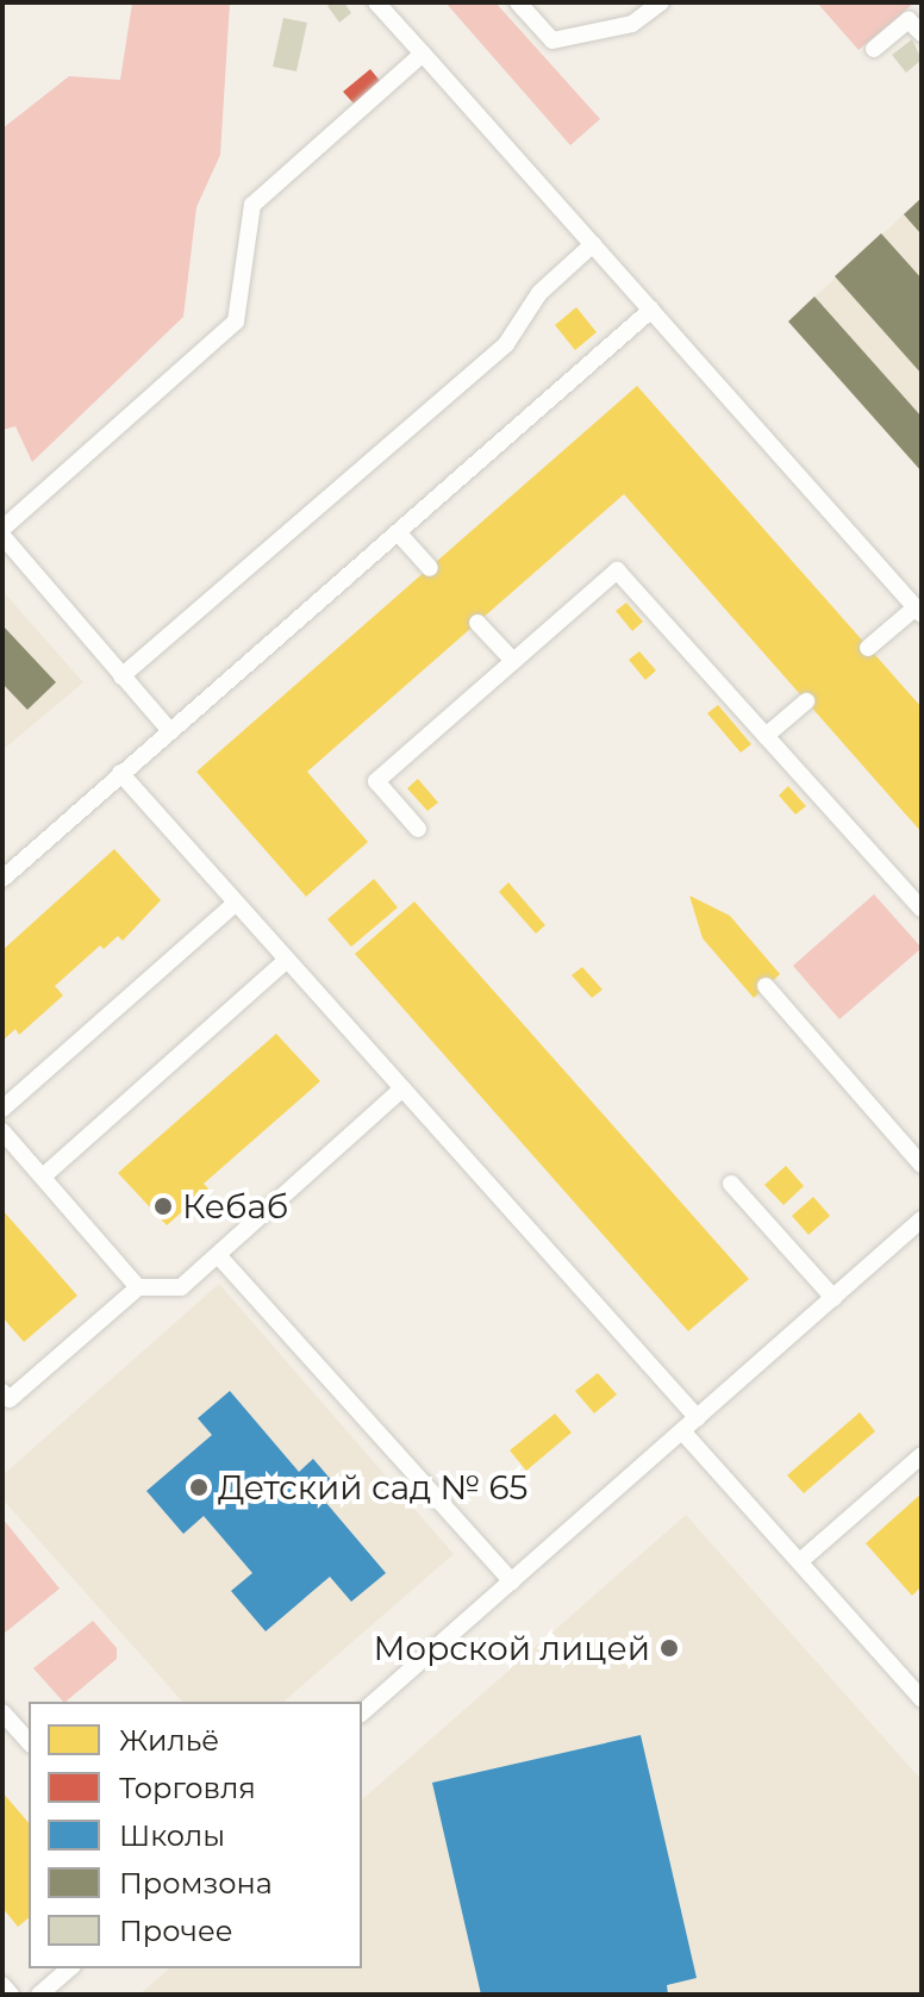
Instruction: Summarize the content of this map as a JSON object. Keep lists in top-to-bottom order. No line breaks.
{"places":["Кебаб","Детский сад № 65","Морской лицей"],"legend":["Жильё","Торговля","Школы","Промзона","Прочее"]}
